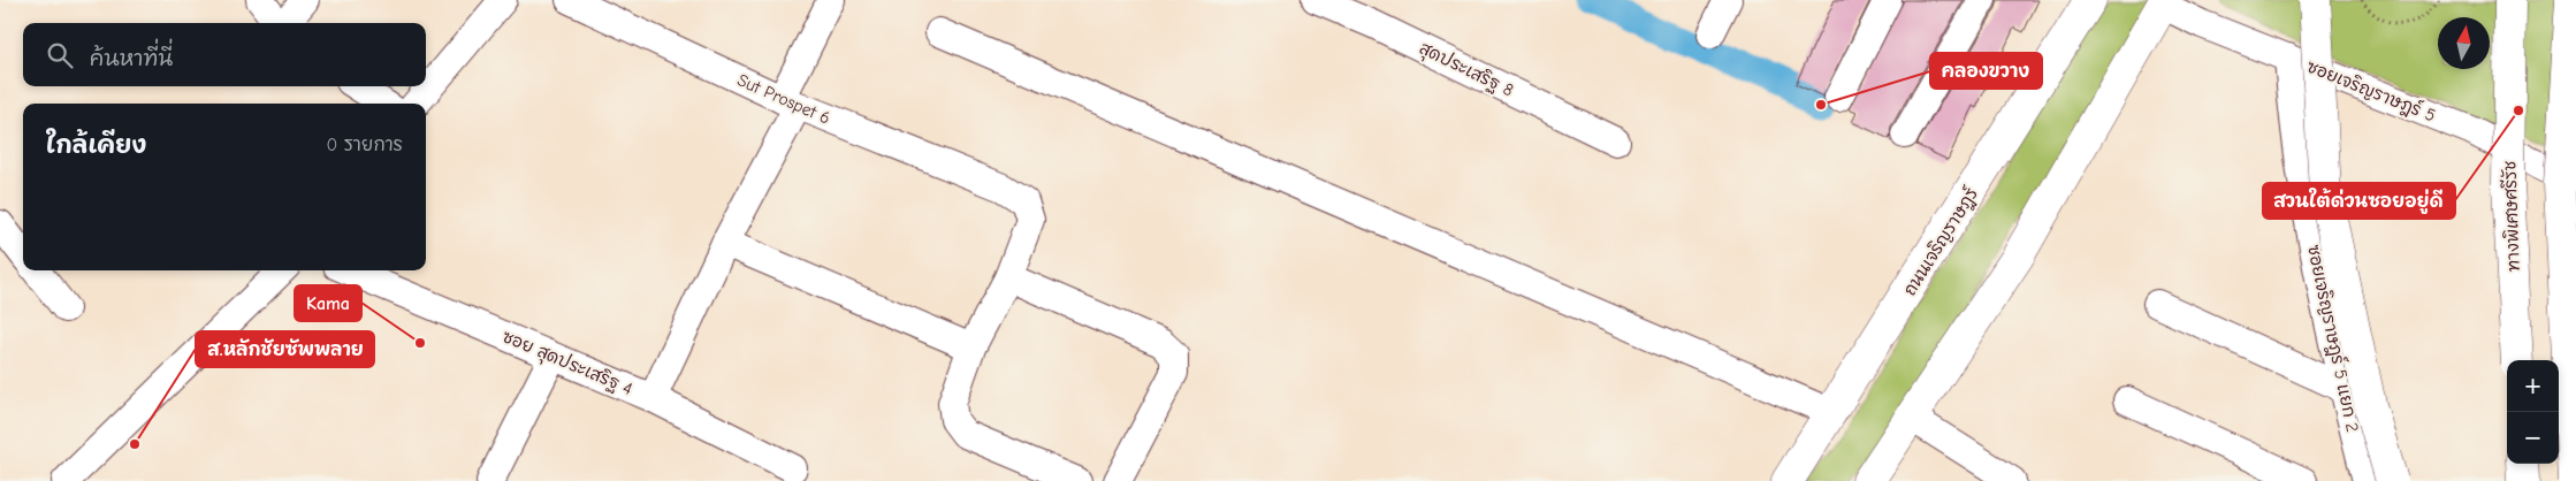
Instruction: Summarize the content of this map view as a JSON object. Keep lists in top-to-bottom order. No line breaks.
{"streets":{"main road":["ทางพิเศษศรีรัช","ถนนเจริญราษฎร์"],"street":["สุดประเสริฐ 8","ซอยเจริญราษฎร์ 5","Sut Prospet 6","ซอยเจริญราษฎร์ 5 แยก 2","ซอย สุดประเสริฐ 4"]},"crossings":[["ซอยเจริญราษฎร์ 5","ซอยเจริญราษฎร์ 5 แยก 2"]],"places":["คลองขวาง","สวนใต้ด่วนซอยอยู่ดี","Kama","ส.หลักชัยซัพพลาย"],"north":"top","page":{"search":"ค้นหาที่นี่","heading":["ใกล้เคียง","0 รายการ"],"map_buttons":["+","−"]}}
